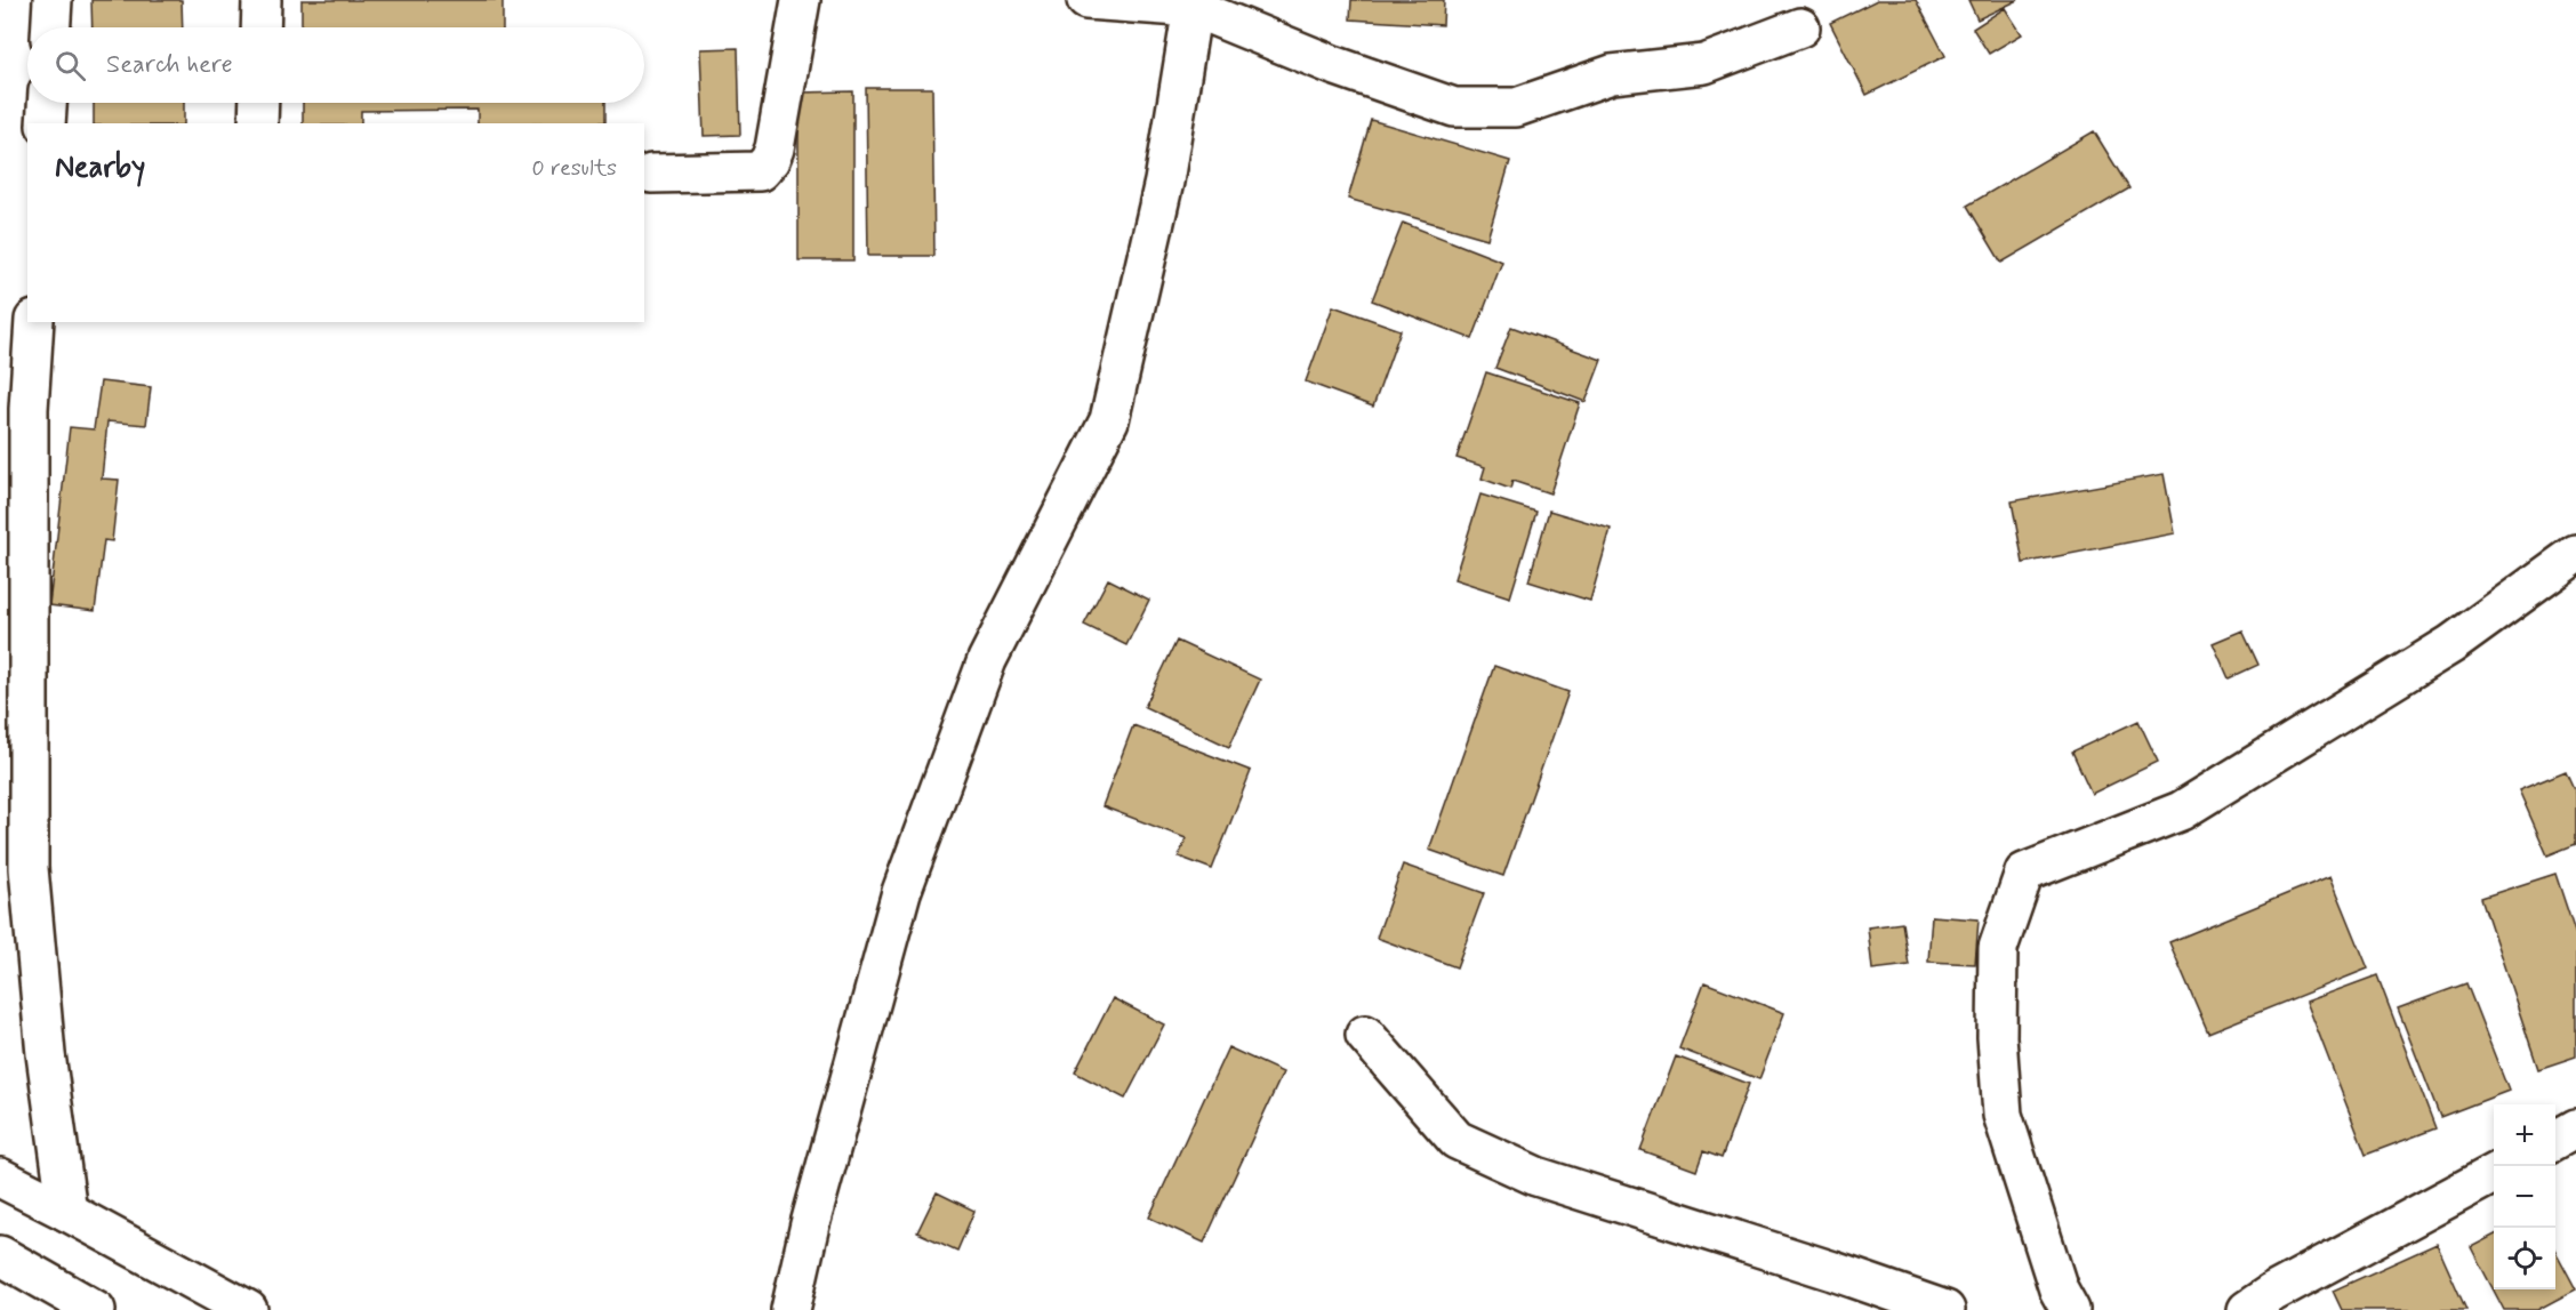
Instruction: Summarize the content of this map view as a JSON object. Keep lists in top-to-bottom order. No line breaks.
{"page":{"search":"Search here","heading":["Nearby","0 results"],"map_buttons":["+","−"]}}
